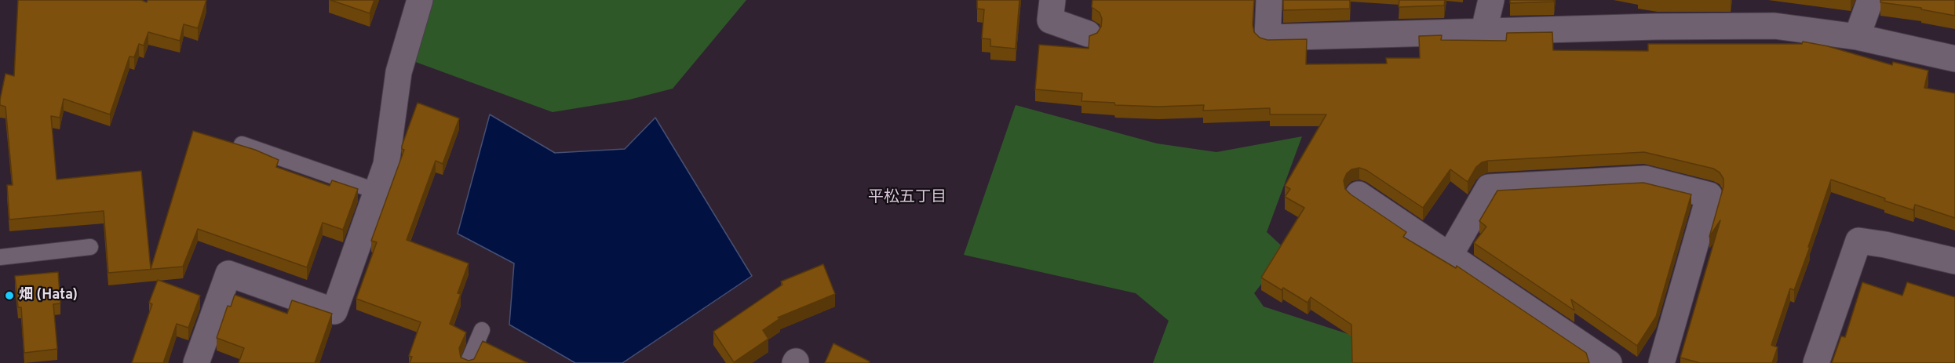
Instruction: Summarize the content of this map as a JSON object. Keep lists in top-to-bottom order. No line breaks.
{"districts":["平松五丁目"],"places":["畑 (Hata)"]}
